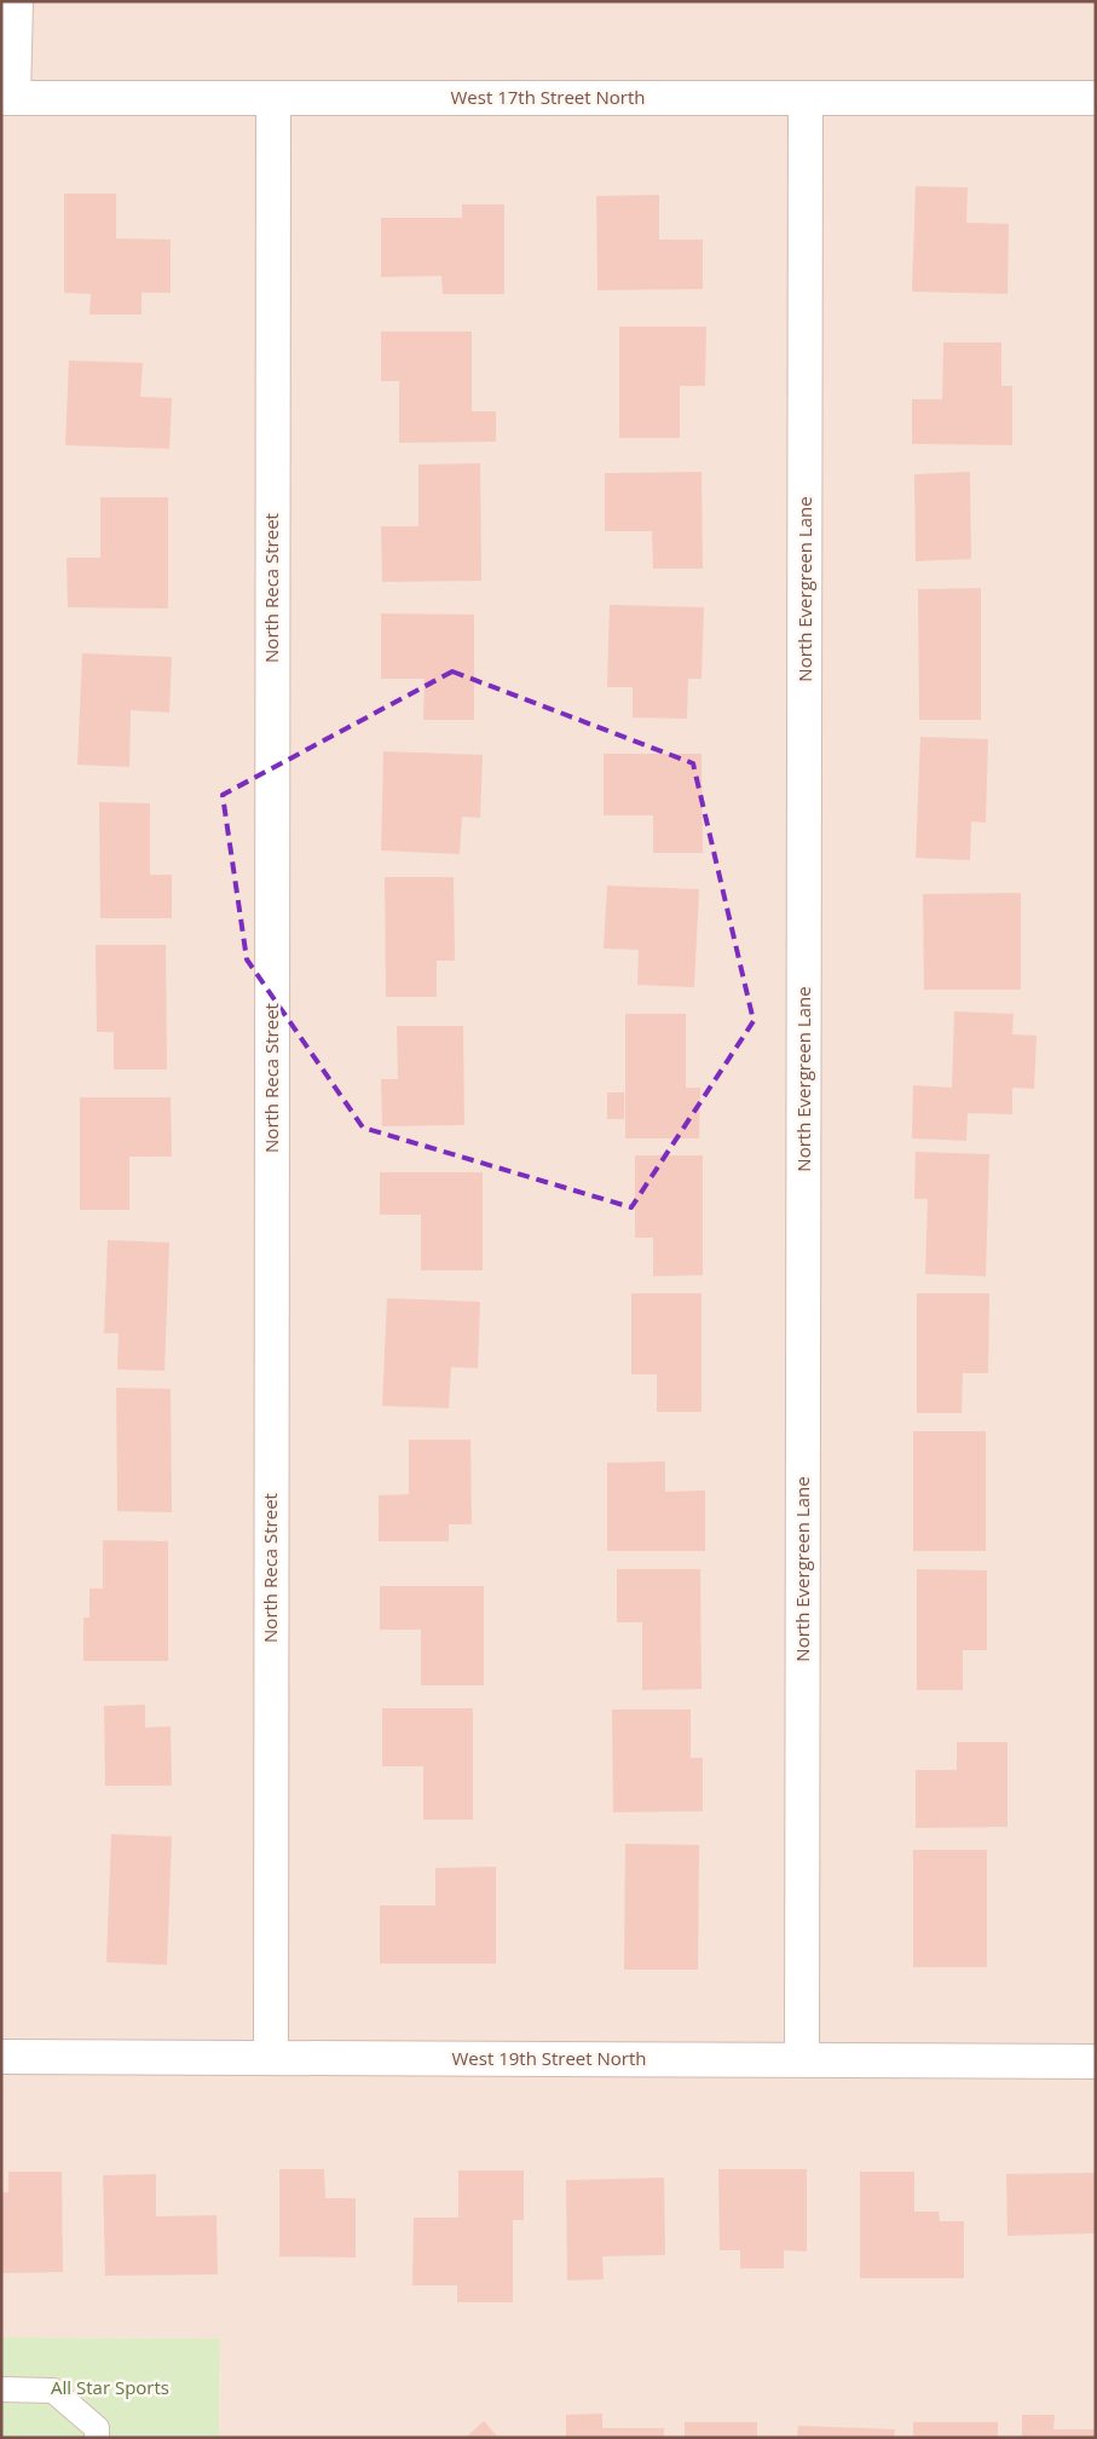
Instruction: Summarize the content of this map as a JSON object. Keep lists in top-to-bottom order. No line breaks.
{"streets":{"street":["West 17th Street North","North Reca Street","North Evergreen Lane","West 19th Street North"]},"crossings":[["West 17th Street North","North Reca Street"],["West 17th Street North","North Evergreen Lane"],["North Reca Street","West 19th Street North"],["North Evergreen Lane","West 19th Street North"]],"parks":["All Star Sports"]}
